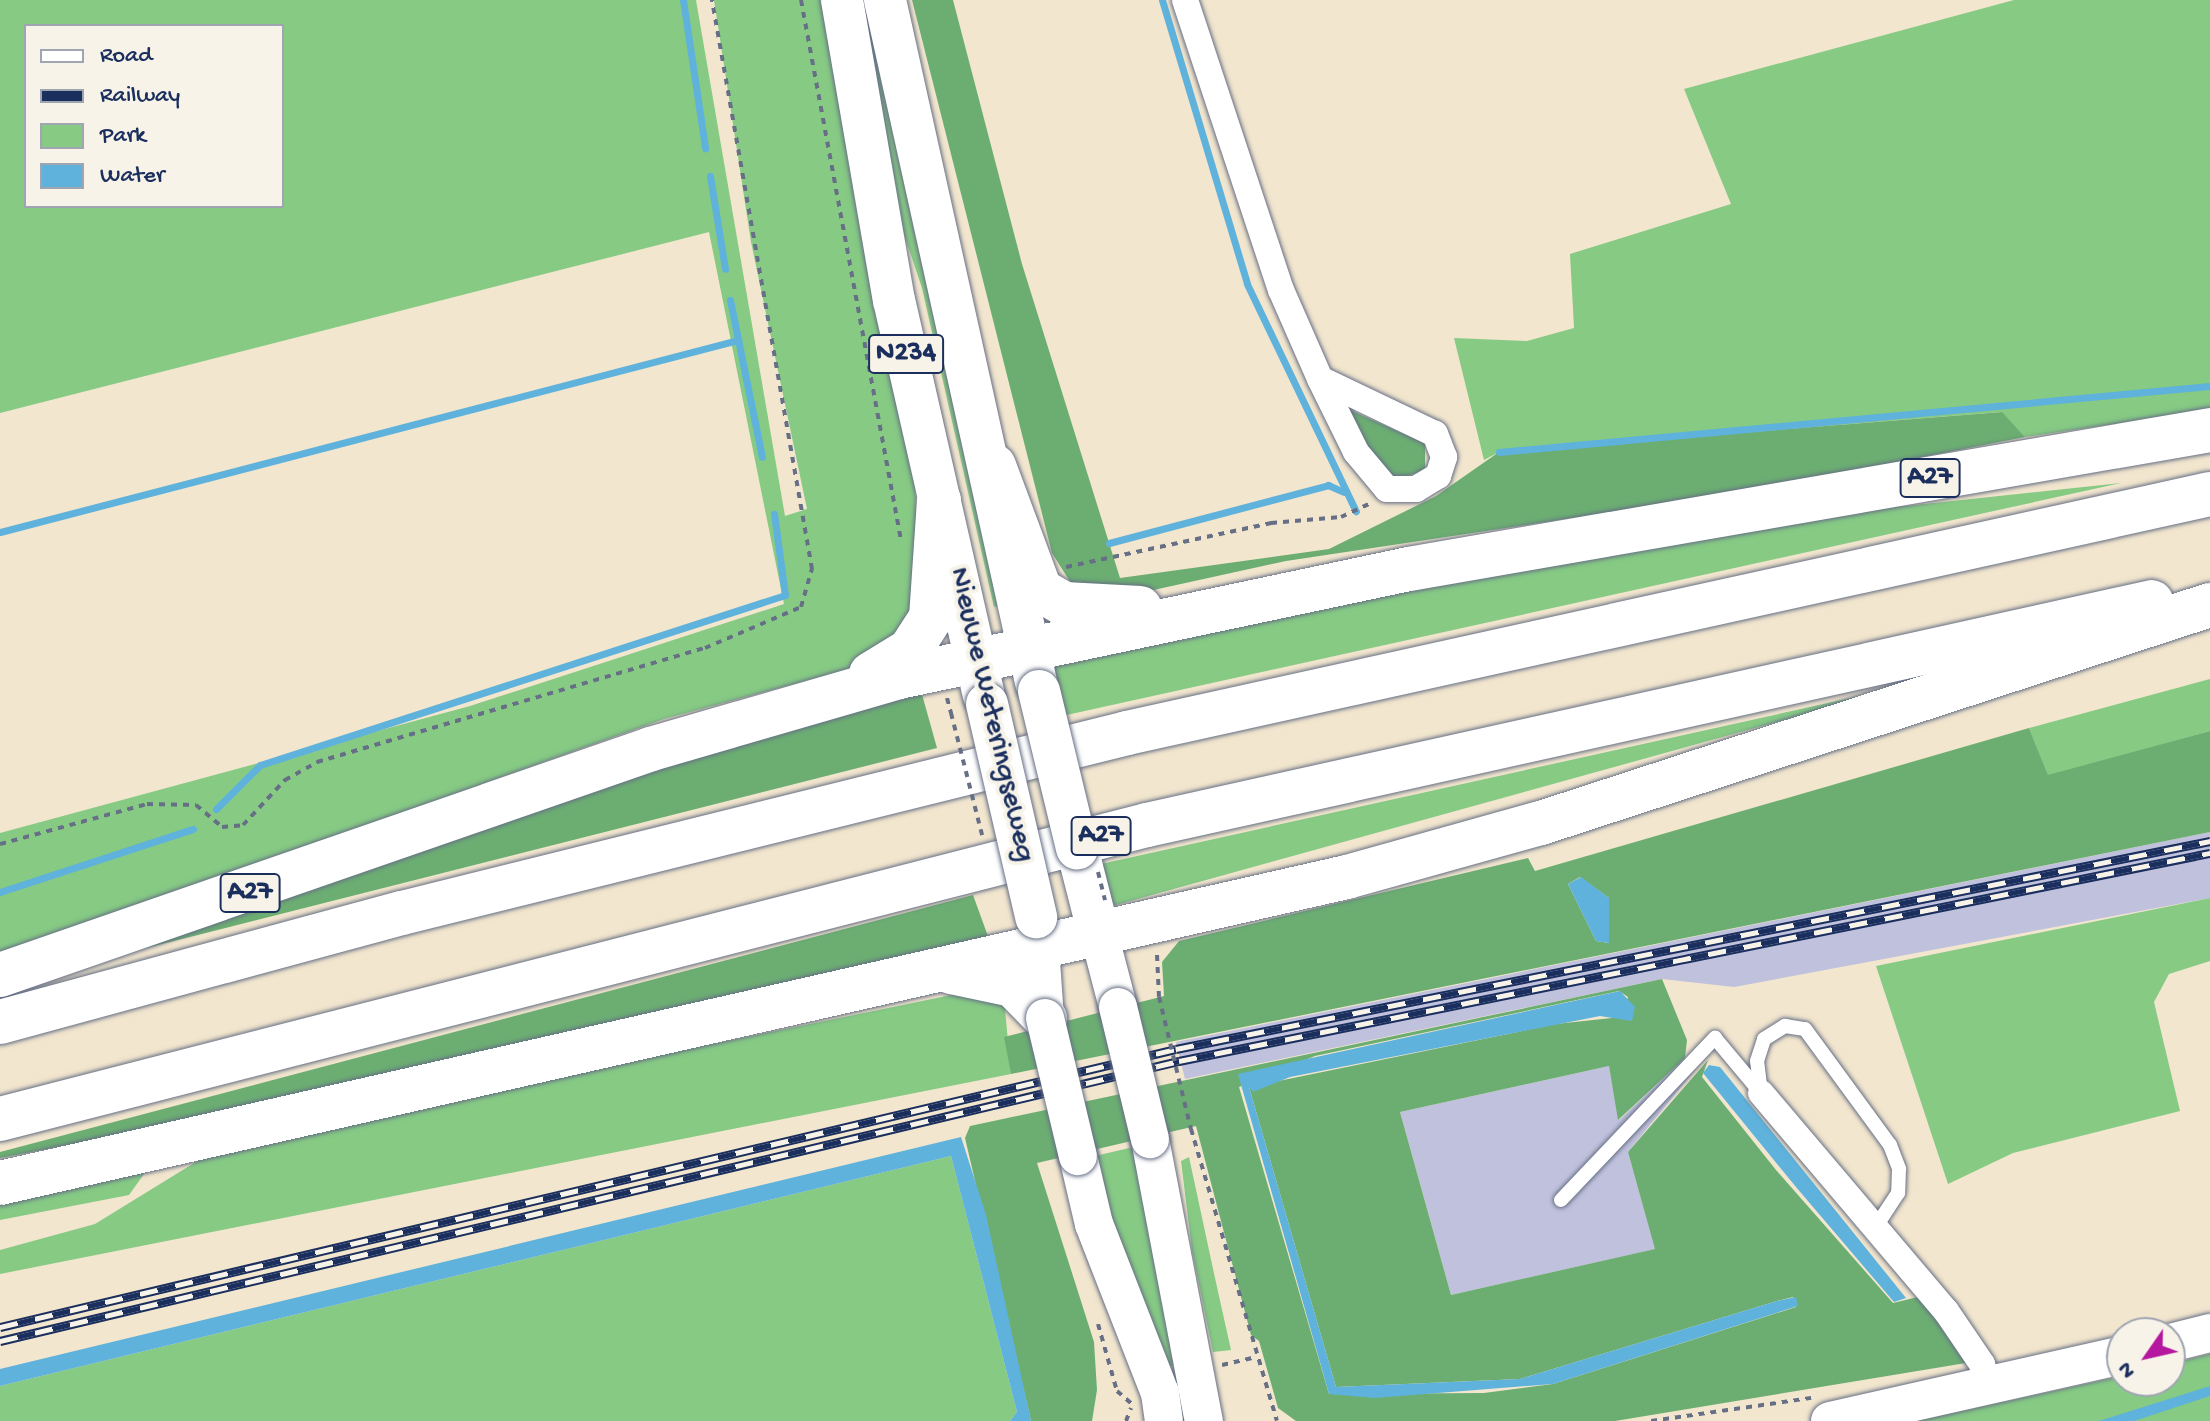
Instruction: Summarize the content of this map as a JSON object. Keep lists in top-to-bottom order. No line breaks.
{"streets":{"highway":["A27"],"main road":["N234","Nieuwe Weteringseweg"]},"crossings":[["A27","Nieuwe Weteringseweg"]],"legend":["Road","Railway","Park","Water"],"north":"bottom left"}
